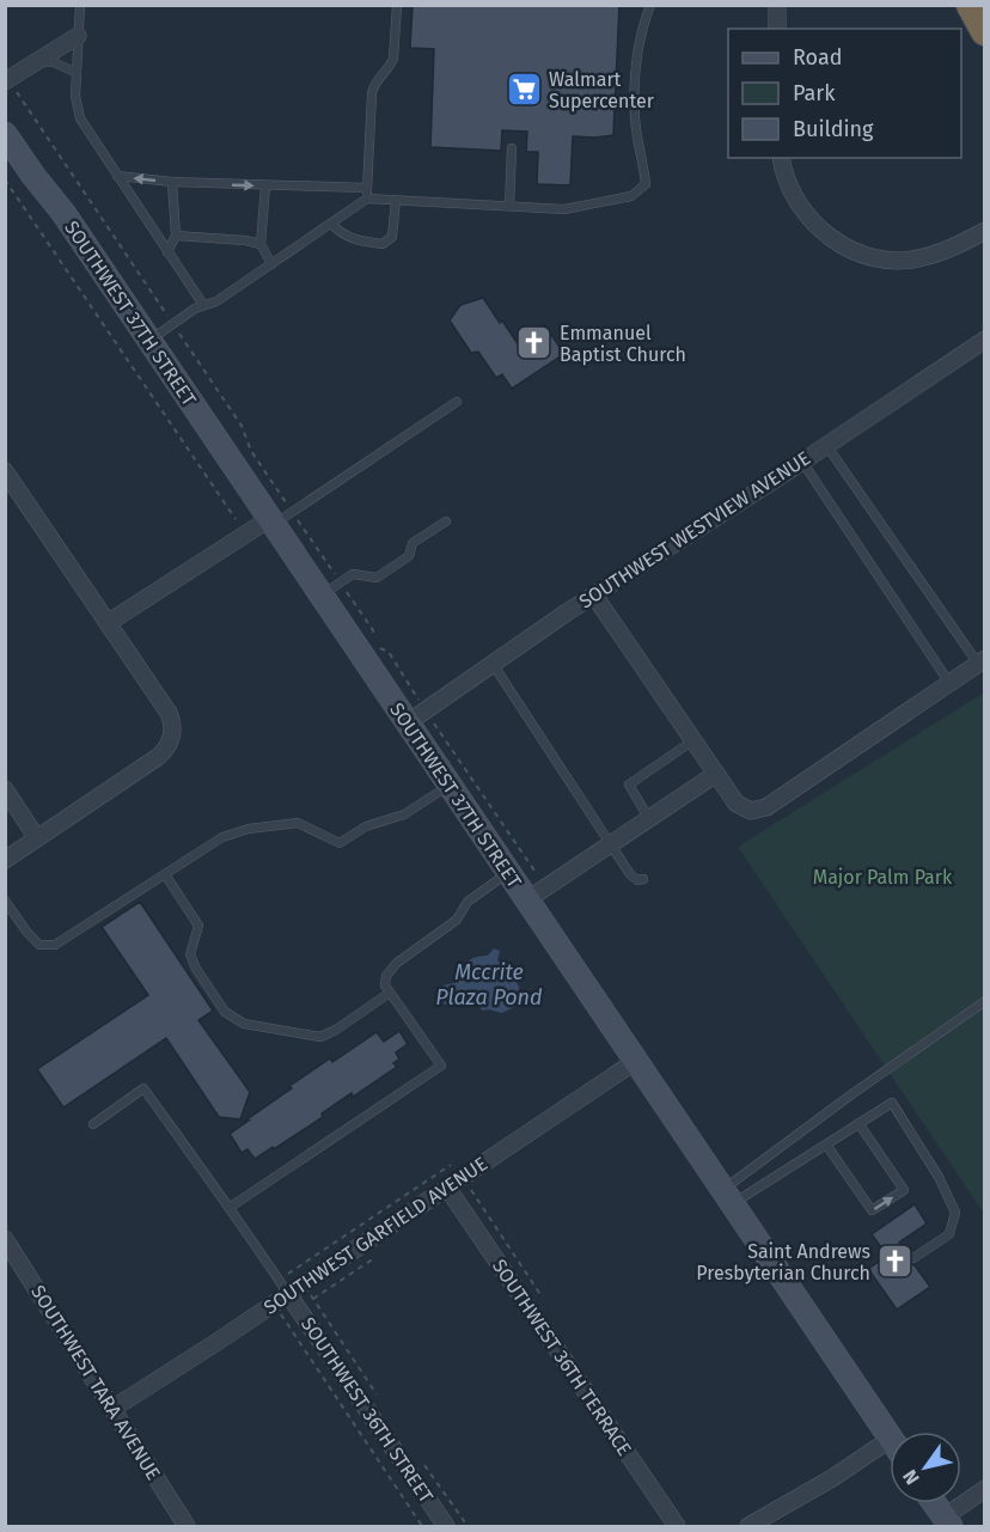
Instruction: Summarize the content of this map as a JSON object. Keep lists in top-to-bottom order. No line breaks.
{"streets":{"main road":["SOUTHWEST 37TH STREET"],"street":["SOUTHWEST WESTVIEW AVENUE","SOUTHWEST GARFIELD AVENUE","SOUTHWEST 36TH TERRACE","SOUTHWEST TARA AVENUE","SOUTHWEST 36TH STREET"]},"crossings":[["SOUTHWEST 37TH STREET","SOUTHWEST WESTVIEW AVENUE"],["SOUTHWEST 37TH STREET","SOUTHWEST GARFIELD AVENUE"],["SOUTHWEST GARFIELD AVENUE","SOUTHWEST 36TH TERRACE"],["SOUTHWEST GARFIELD AVENUE","SOUTHWEST TARA AVENUE"],["SOUTHWEST GARFIELD AVENUE","SOUTHWEST 36TH STREET"]],"water":["Mccrite Plaza Pond"],"parks":["Major Palm Park"],"places":{"supermarket":["Walmart Supercenter"],"church":["Emmanuel Baptist Church","Saint Andrews Presbyterian Church"]},"legend":["Road","Park","Building"],"north":"bottom left"}
